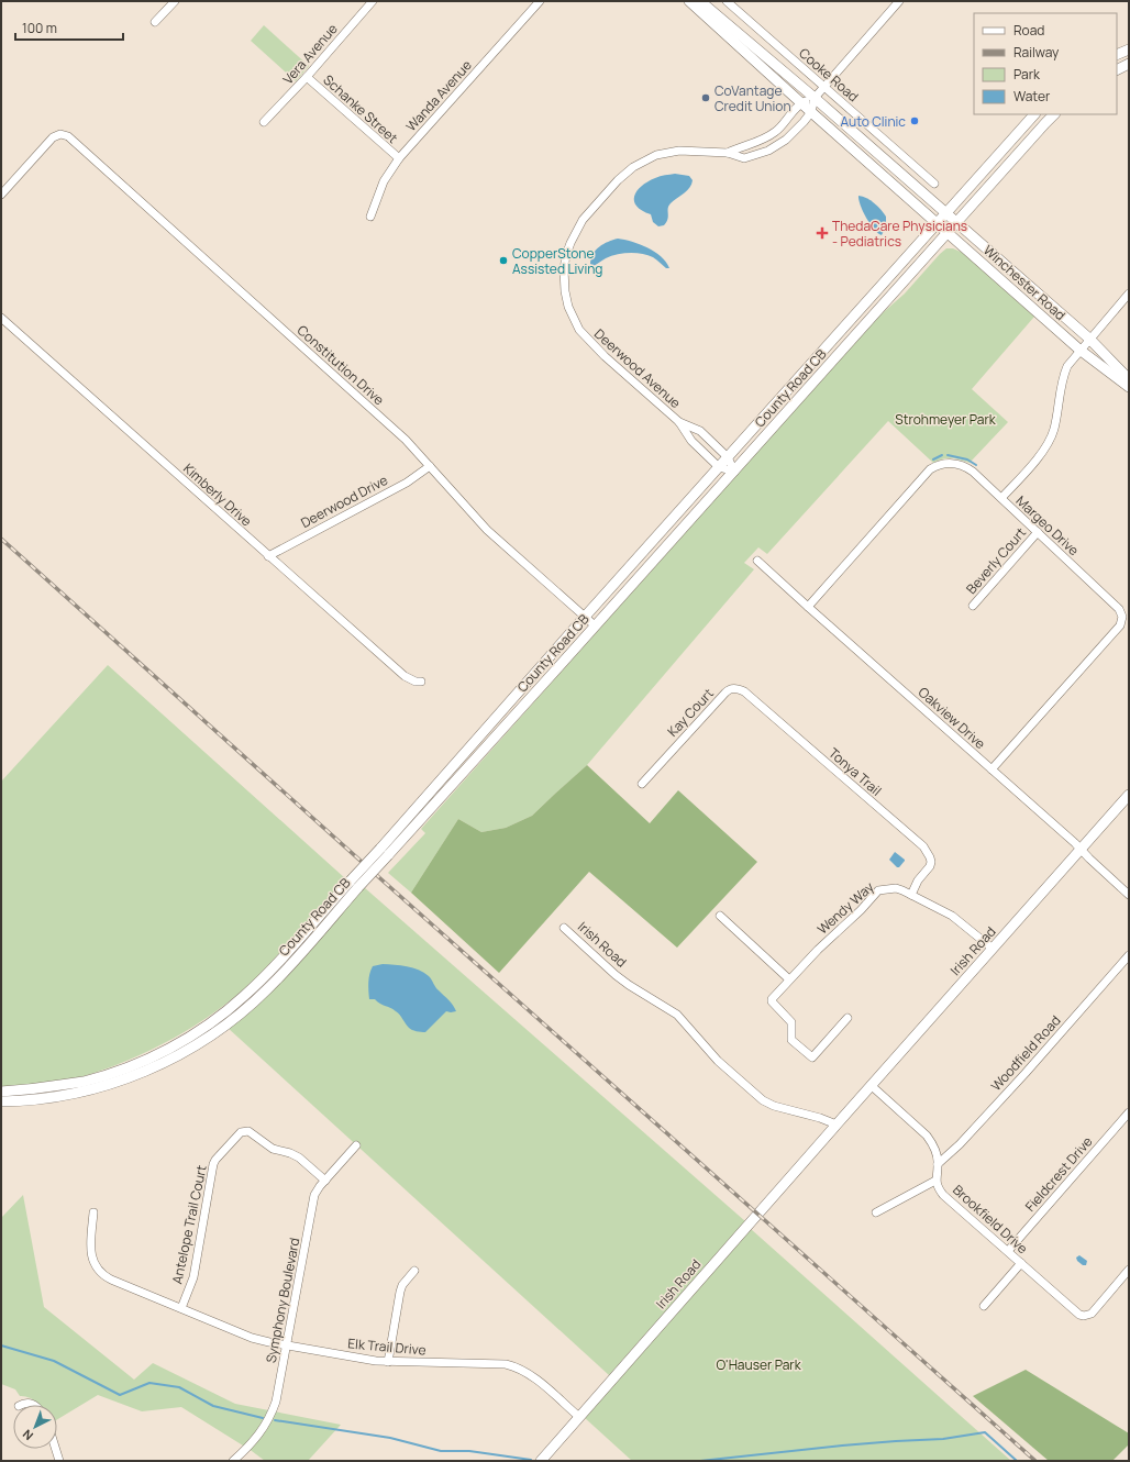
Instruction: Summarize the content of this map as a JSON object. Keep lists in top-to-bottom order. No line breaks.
{"streets":{"main road":["Winchester Road","County Road CB","Irish Road"],"street":["Vera Avenue","Cooke Road","Wanda Avenue","Schanke Street","Constitution Drive","Deerwood Avenue","Kimberly Drive","Deerwood Drive","Margeo Drive","Beverly Court","Kay Court","Oakview Drive","Tonya Trail","Wendy Way","Woodfield Road","Fieldcrest Drive","Brookfield Drive","Antelope Trail Court","Symphony Boulevard","Elk Trail Drive"]},"crossings":[["Vera Avenue","Schanke Street"],["Wanda Avenue","Schanke Street"],["Winchester Road","Deerwood Avenue"],["Winchester Road","County Road CB"],["Constitution Drive","County Road CB"],["Constitution Drive","Deerwood Drive"],["Deerwood Avenue","County Road CB"],["Kimberly Drive","Deerwood Drive"],["Margeo Drive","Beverly Court"],["Margeo Drive","Oakview Drive"],["Kay Court","Tonya Trail"],["Oakview Drive","Irish Road"],["Tonya Trail","Wendy Way"],["Wendy Way","Irish Road"],["Irish Road","Elk Trail Drive"],["Woodfield Road","Brookfield Drive"],["Fieldcrest Drive","Brookfield Drive"],["Antelope Trail Court","Symphony Boulevard"],["Antelope Trail Court","Elk Trail Drive"],["Symphony Boulevard","Elk Trail Drive"]],"parks":["Strohmeyer Park","O'Hauser Park"],"places":{"other":["CoVantage Credit Union","Auto Clinic","CopperStone Assisted Living"],"health":["ThedaCare Physicians - Pediatrics"]},"legend":["Road","Railway","Park","Water"],"scale_bar":"100 m","north":"bottom left"}
